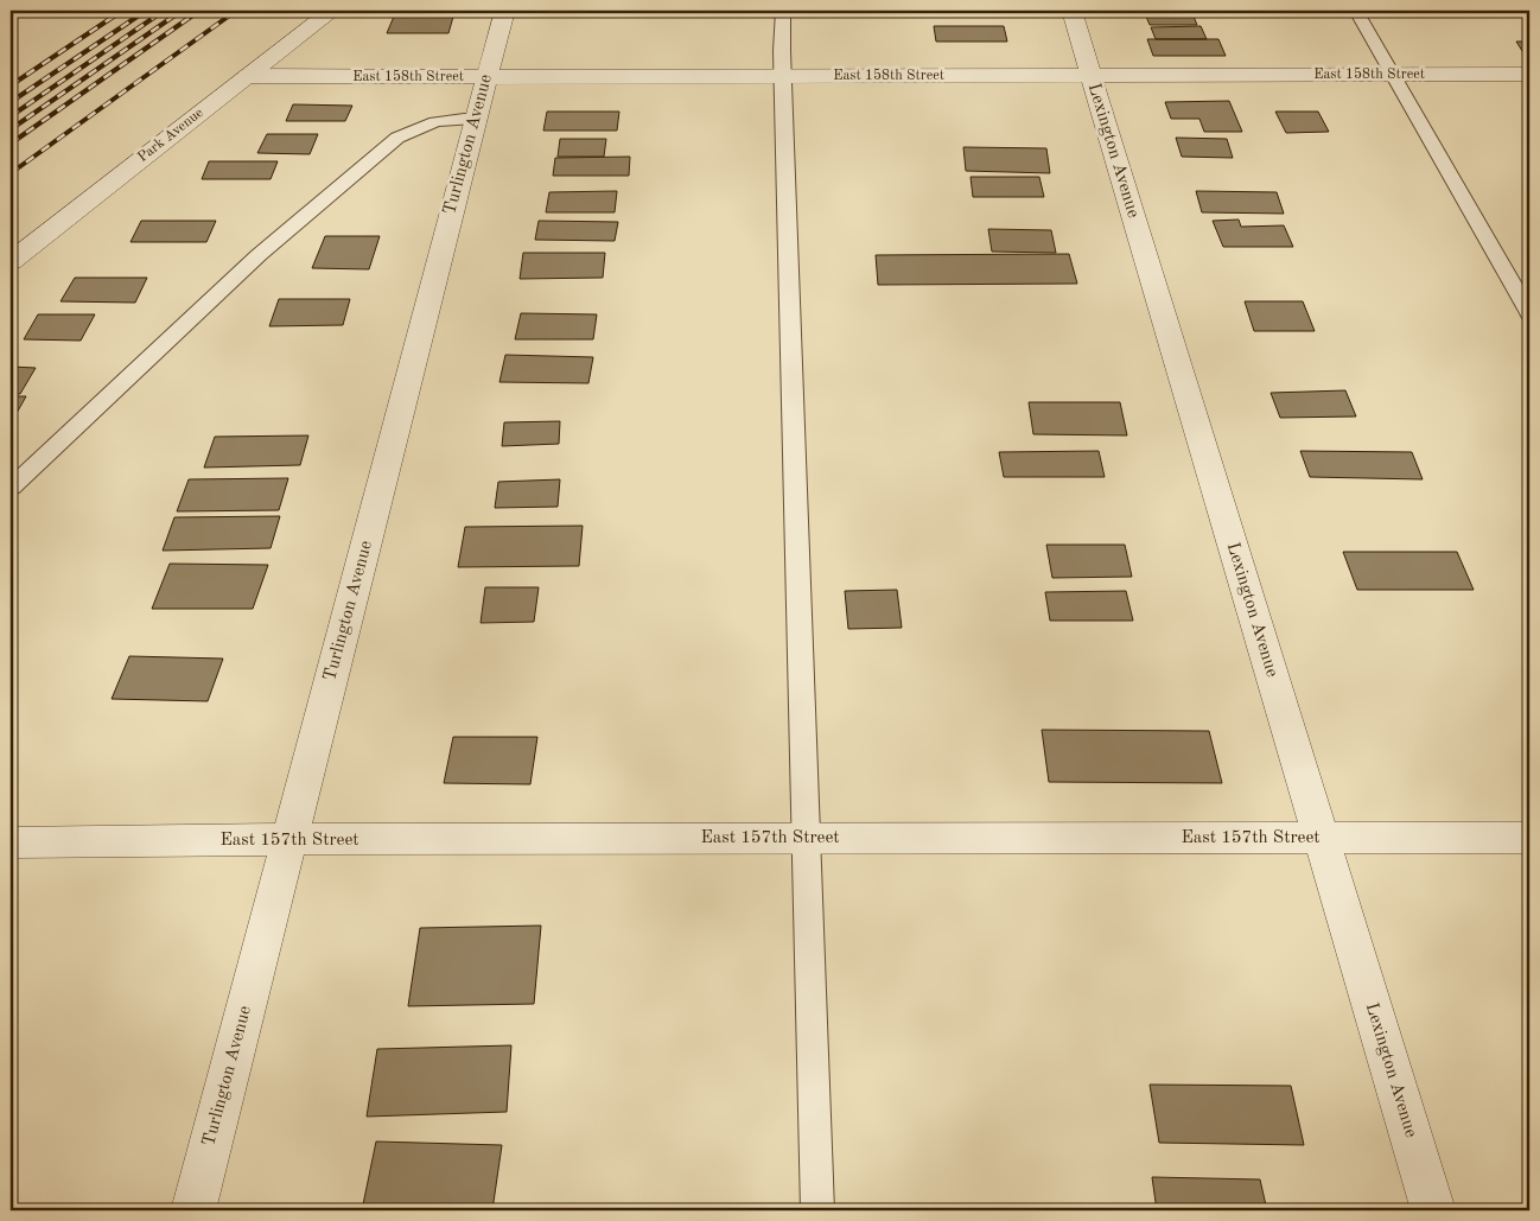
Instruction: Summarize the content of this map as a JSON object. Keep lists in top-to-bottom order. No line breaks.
{"streets":{"street":["East 158th Street","Park Avenue","Turlington Avenue","Lexington Avenue","East 157th Street"]},"crossings":[["East 158th Street","Park Avenue"],["East 158th Street","Turlington Avenue"],["East 158th Street","Lexington Avenue"],["Turlington Avenue","East 157th Street"],["Lexington Avenue","East 157th Street"]]}
